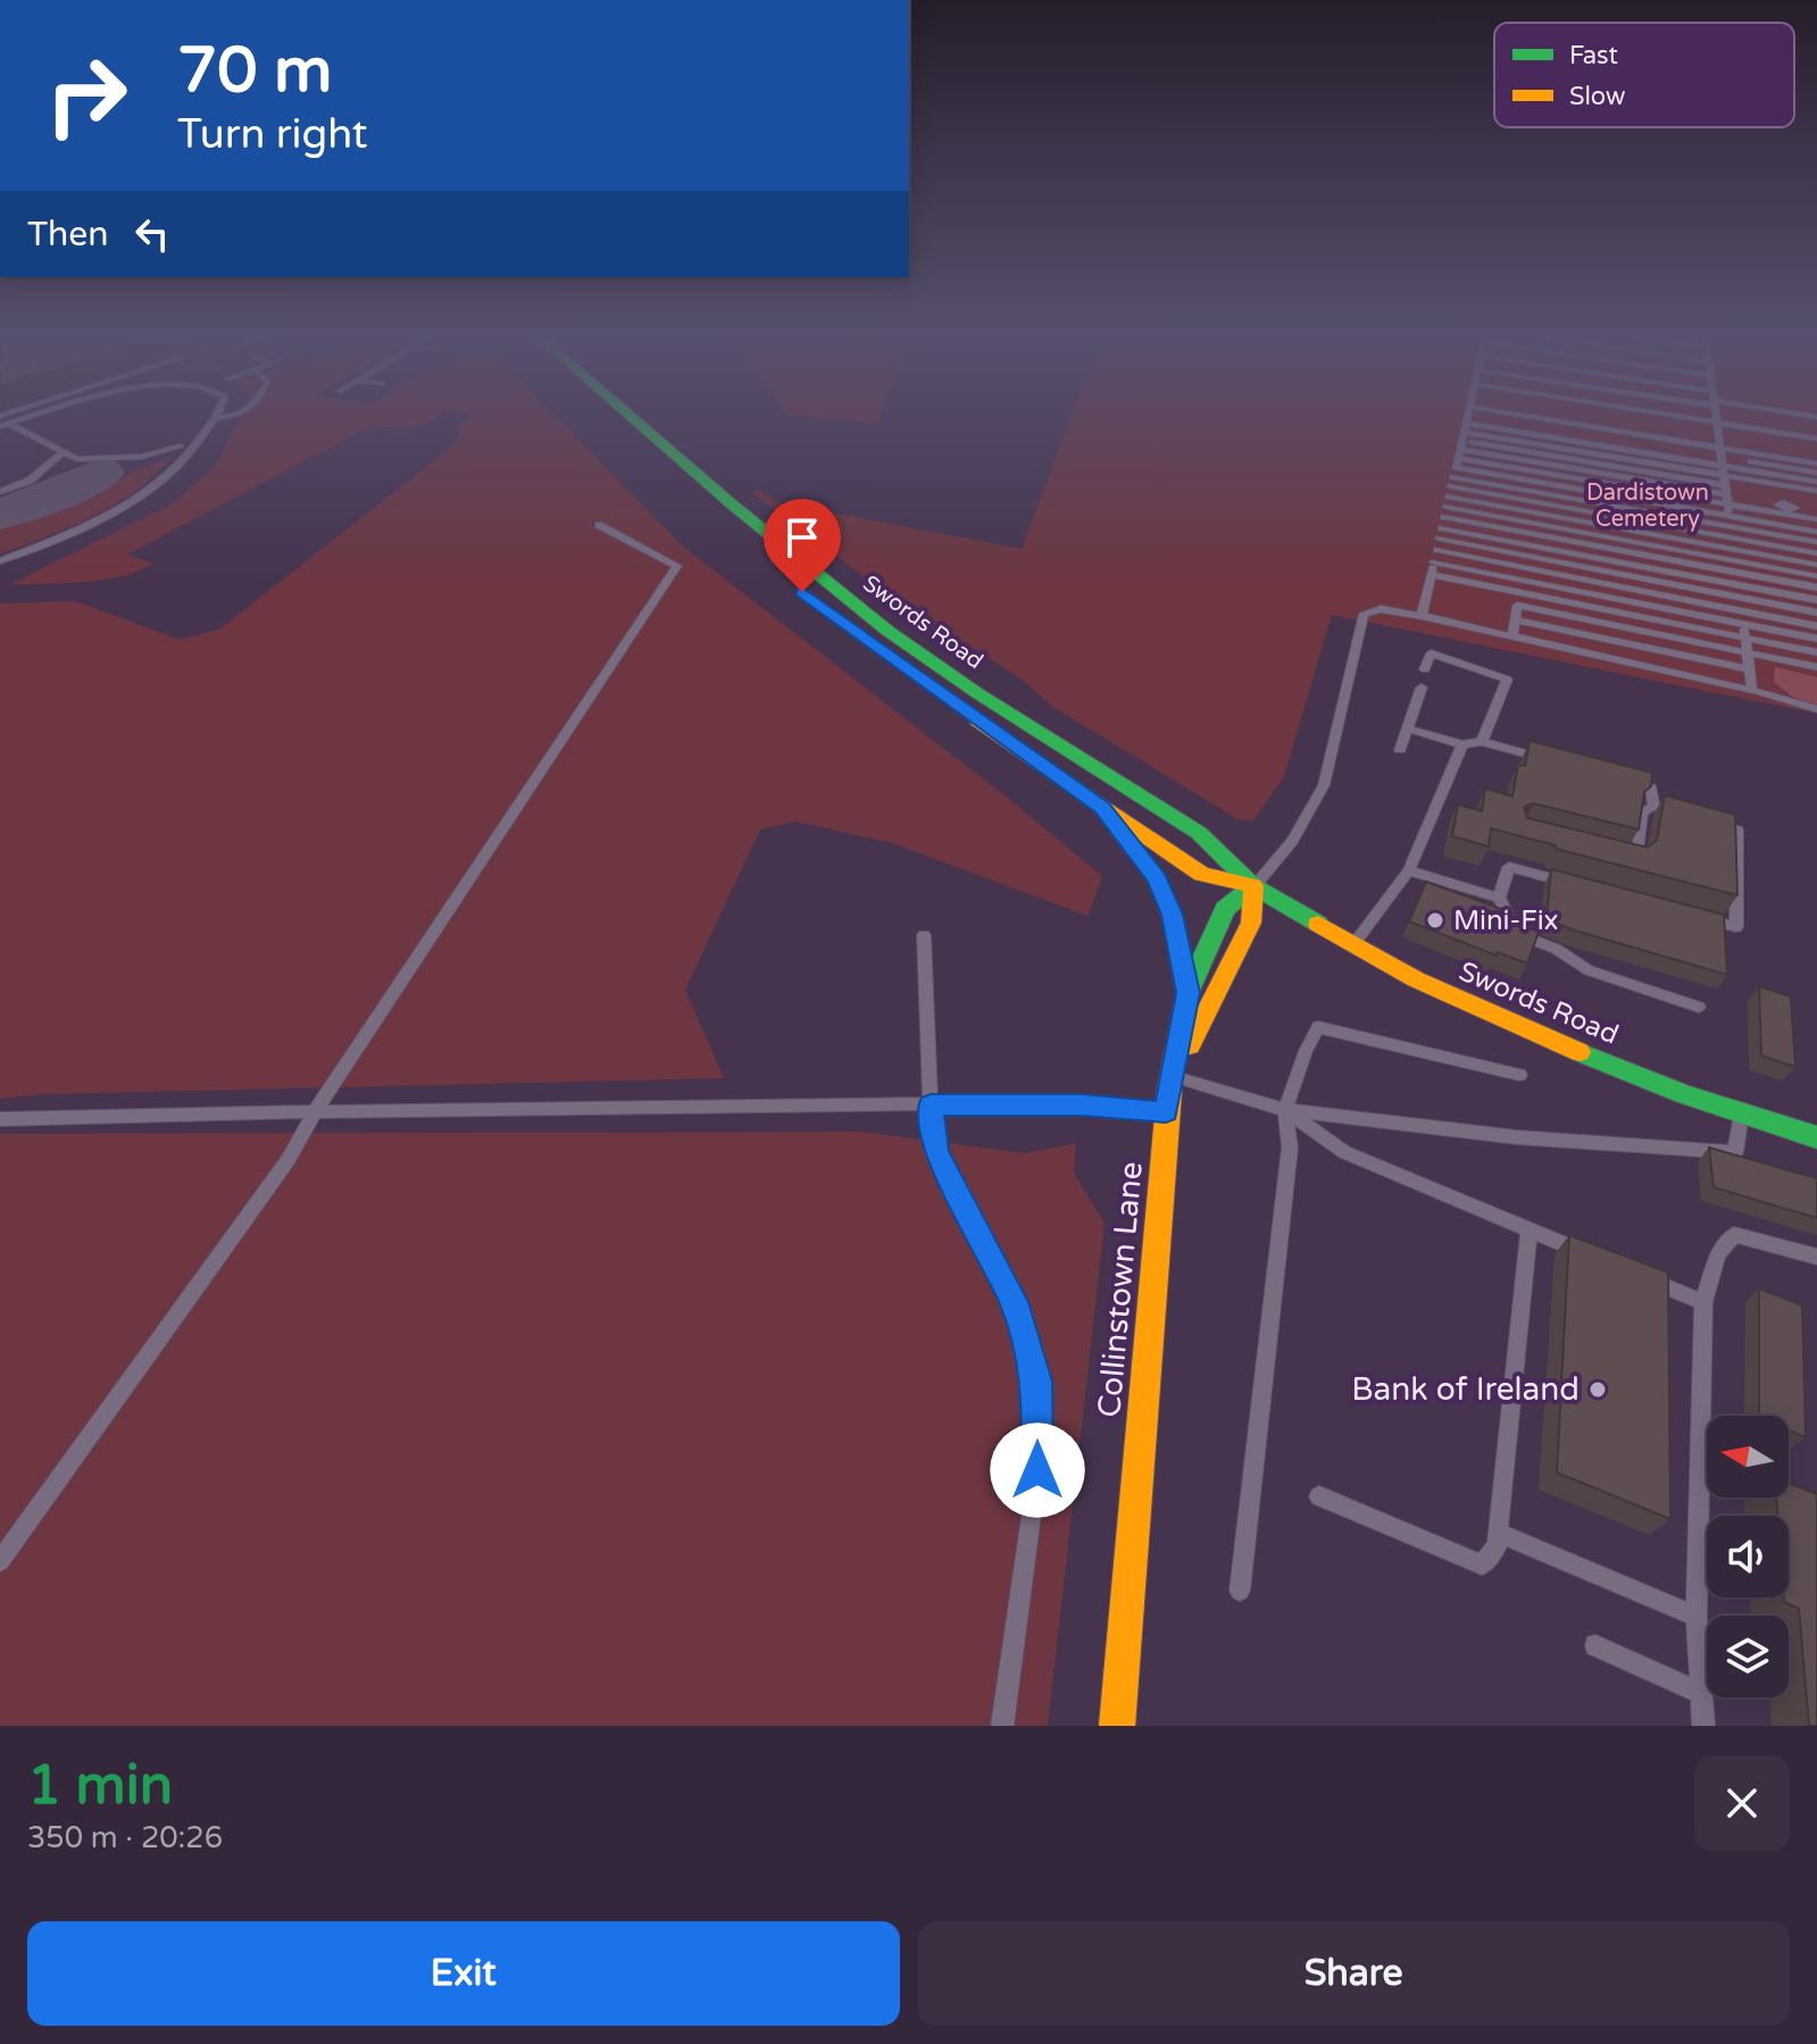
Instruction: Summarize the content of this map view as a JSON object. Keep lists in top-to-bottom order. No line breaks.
{"streets":{"main road":["Swords Road","Collinstown Lane"]},"crossings":[["Swords Road","Collinstown Lane"]],"parks":["Dardistown Cemetery"],"places":["Mini-Fix","Bank of Ireland"],"legend":["Fast","Slow"],"north":"left","page":{"turn":["70 m","Turn right"],"then":"Then","heading":["1 min","350 m · 20:26"],"buttons":["Exit","Share"]}}
